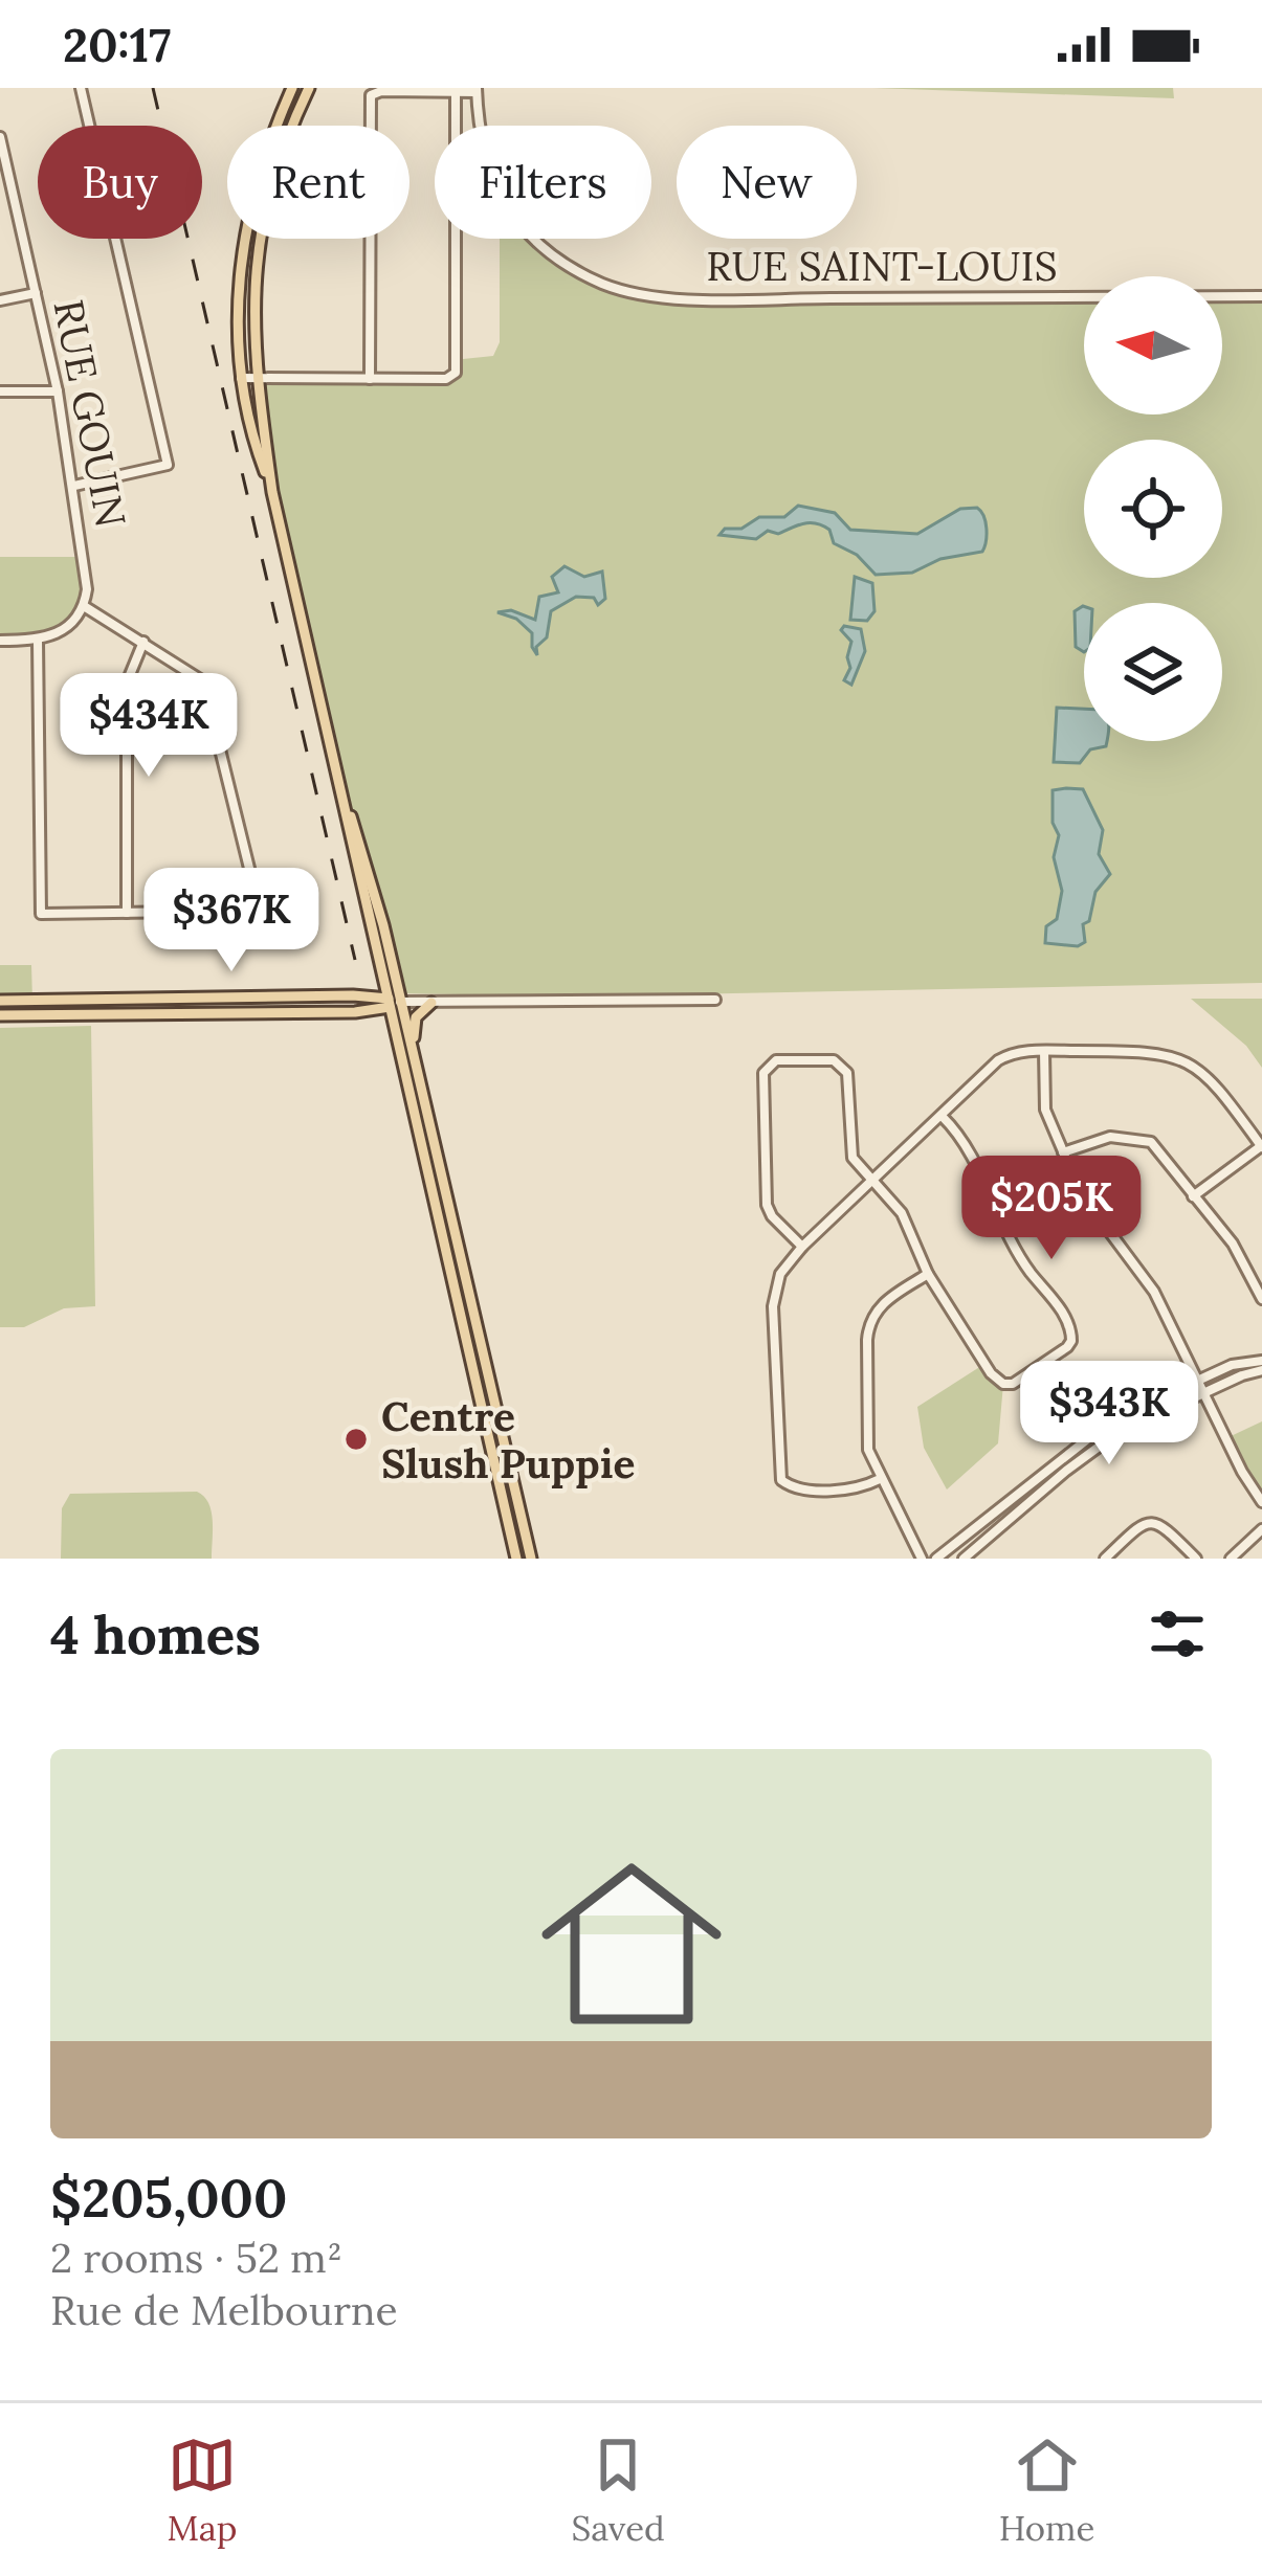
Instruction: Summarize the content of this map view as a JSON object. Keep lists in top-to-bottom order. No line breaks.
{"streets":{"street":["RUE SAINT-LOUIS","RUE GOUIN"]},"places":["Centre Slush Puppie"],"north":"left","page":{"status":"20:17","chip":["Buy","Rent","Filters","New"],"price":["$434K","$367K","$205K","$343K"],"heading":"4 homes","list":[{"name":"$205,000","note":"2 rooms · 52 m² · Rue de Melbourne"}],"tabs":["Map","Saved","Home"]}}
